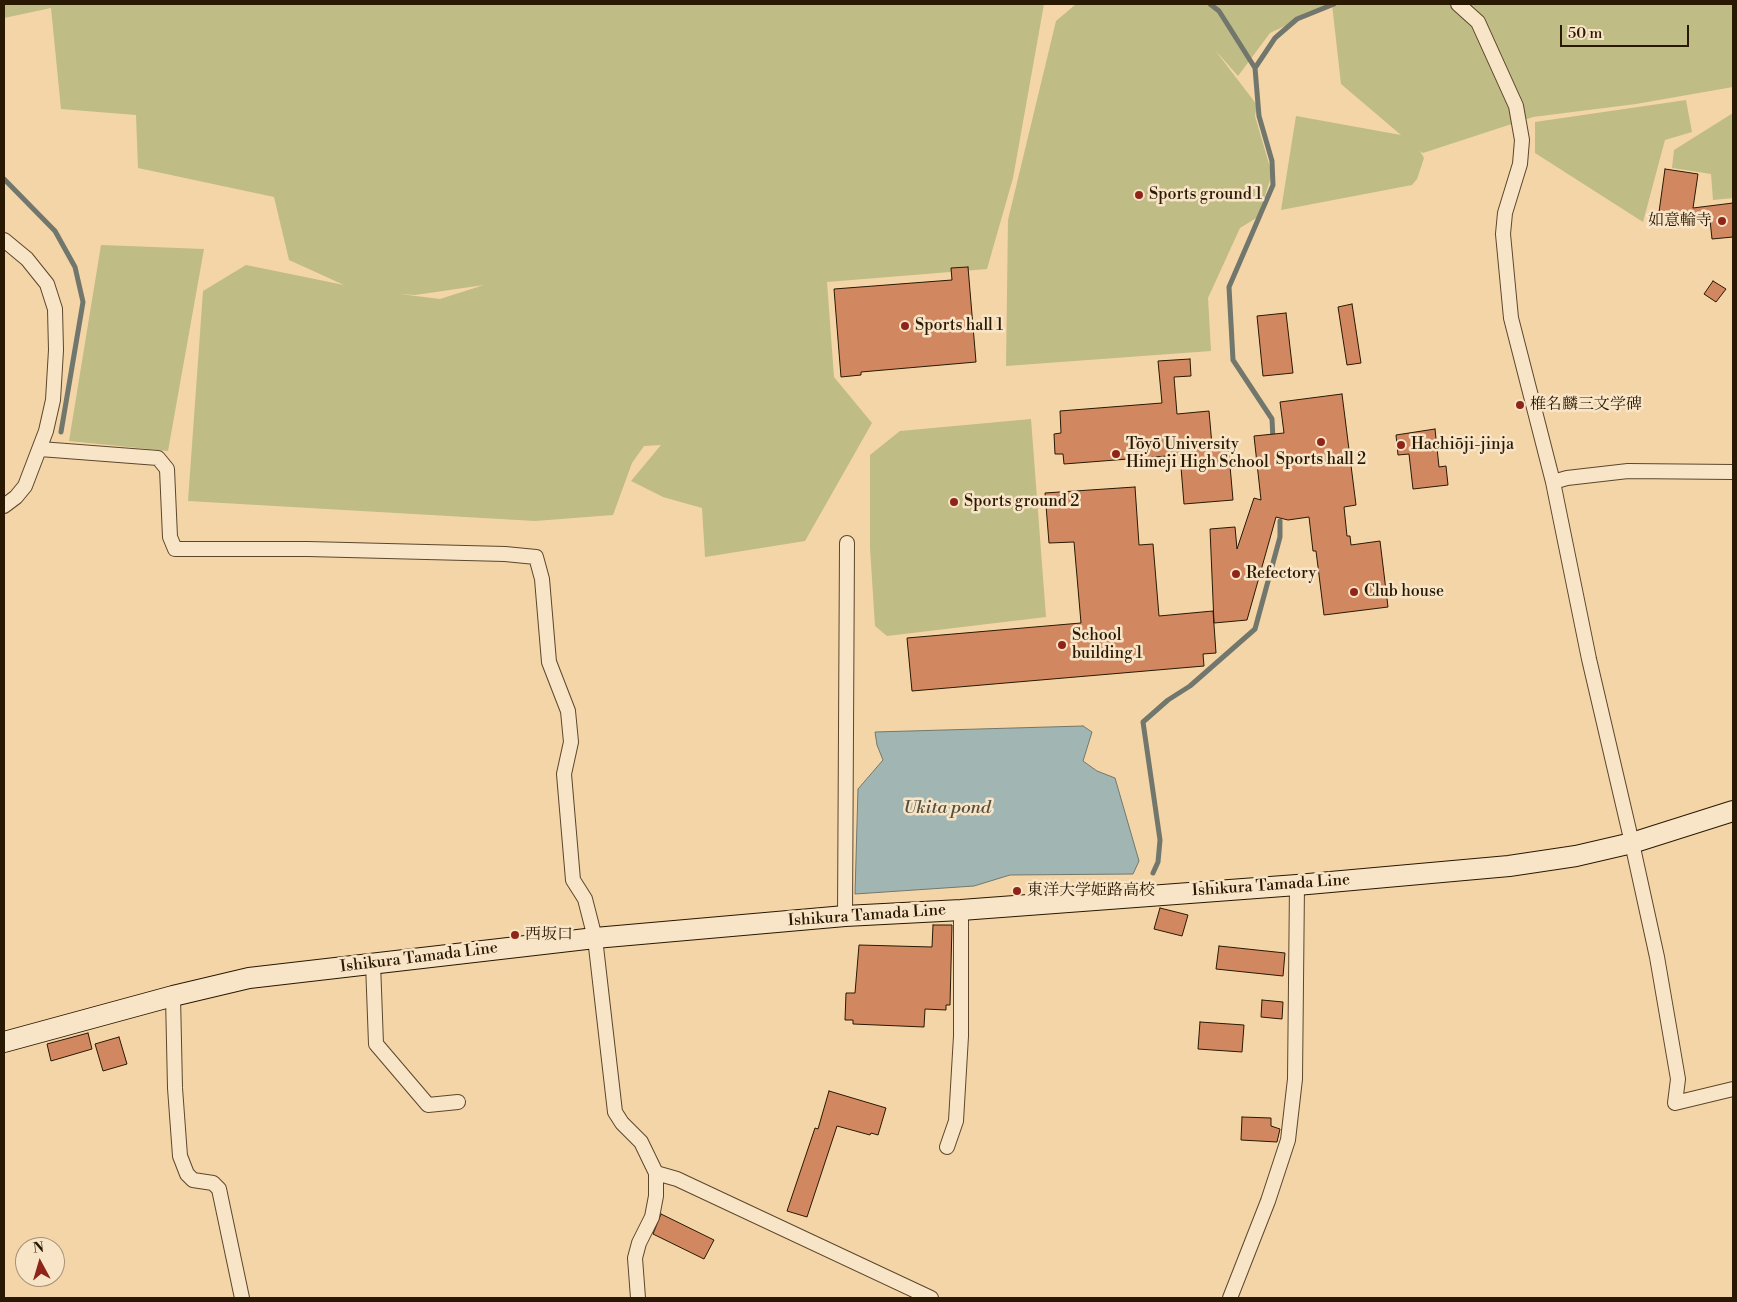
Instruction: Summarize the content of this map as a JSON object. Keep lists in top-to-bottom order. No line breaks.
{"streets":{"main road":["Ishikura Tamada Line"]},"water":["Ukita pond"],"places":["Sports ground 1","如意輪寺","Sports hall 1","椎名麟三文学碑","Sports hall 2","Hachiōji-jinja","Tōyō University Himeji High School","Sports ground 2","Refectory","Club house","School building 1","東洋大学姫路高校","西坂口"],"scale_bar":"50 m","north":"top"}
